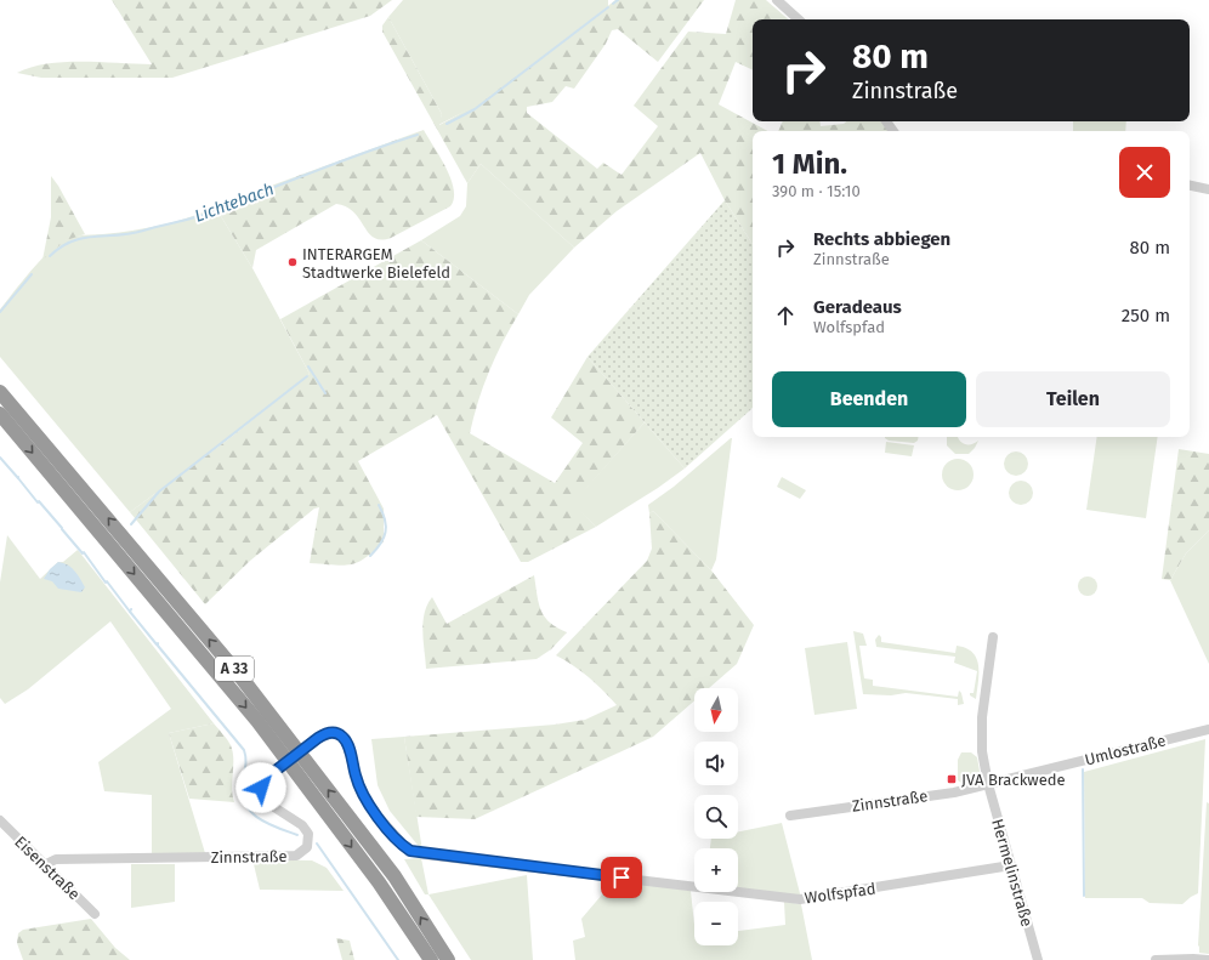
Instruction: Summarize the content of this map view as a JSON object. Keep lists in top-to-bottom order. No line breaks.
{"streets":{"highway":["A 33"],"street":["Umlostraße","Zinnstraße","Eisenstraße","Hermelinstraße","Wolfspfad"]},"crossings":[["Umlostraße","Zinnstraße"],["Umlostraße","Hermelinstraße"],["Zinnstraße","Eisenstraße"],["Zinnstraße","Hermelinstraße"],["Zinnstraße","Wolfspfad"],["Hermelinstraße","Wolfspfad"]],"water":["Lichtebach"],"places":{"other":["INTERARGEM Stadtwerke Bielefeld"],"transit":["JVA Brackwede"]},"north":"bottom","page":{"turn":["80 m","Zinnstraße"],"heading":["1 Min.","390 m · 15:10"],"list":[{"name":"Rechts abbiegen","note":"Zinnstraße","value":"80 m"},{"name":"Geradeaus","note":"Wolfspfad","value":"250 m"}],"buttons":["Beenden","Teilen"],"map_buttons":["+","−"]}}
